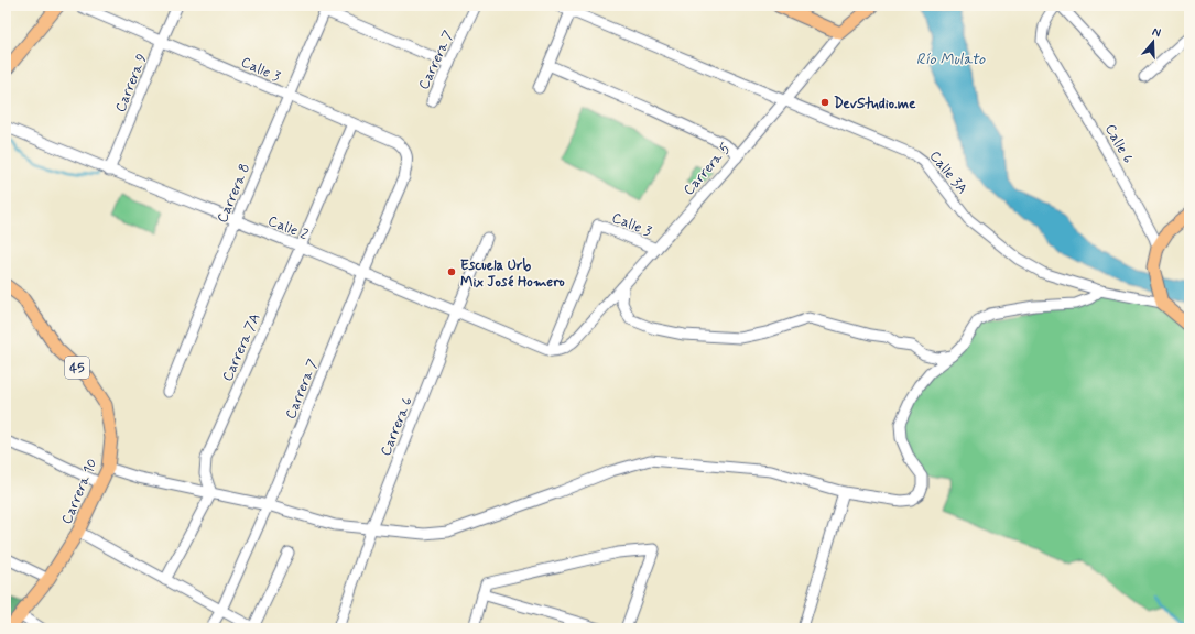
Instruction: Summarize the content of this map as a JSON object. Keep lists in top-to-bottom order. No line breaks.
{"streets":{"main road":["Carrera 5","45","Carrera 10"],"street":["Carrera 7","Calle 3","Carrera 9","Calle 6","Calle 3A","Carrera 8","Calle 2","Carrera 7A","Carrera 6"]},"crossings":[["Carrera 7","Calle 3"],["Carrera 7","Calle 2"],["Calle 3","Carrera 9"],["Calle 3","Carrera 5"],["Calle 3","Carrera 8"],["Calle 3","Calle 2"],["Calle 3","Carrera 7A"],["Carrera 9","Calle 2"],["Carrera 5","Calle 3A"],["Carrera 5","Calle 2"],["Carrera 8","Calle 2"],["Calle 2","Carrera 7A"],["Calle 2","Carrera 6"],["45","Carrera 10"]],"water":["Río Mulato"],"places":["DevStudio.me","Escuela Urb Mix José Homero"],"north":"top"}
